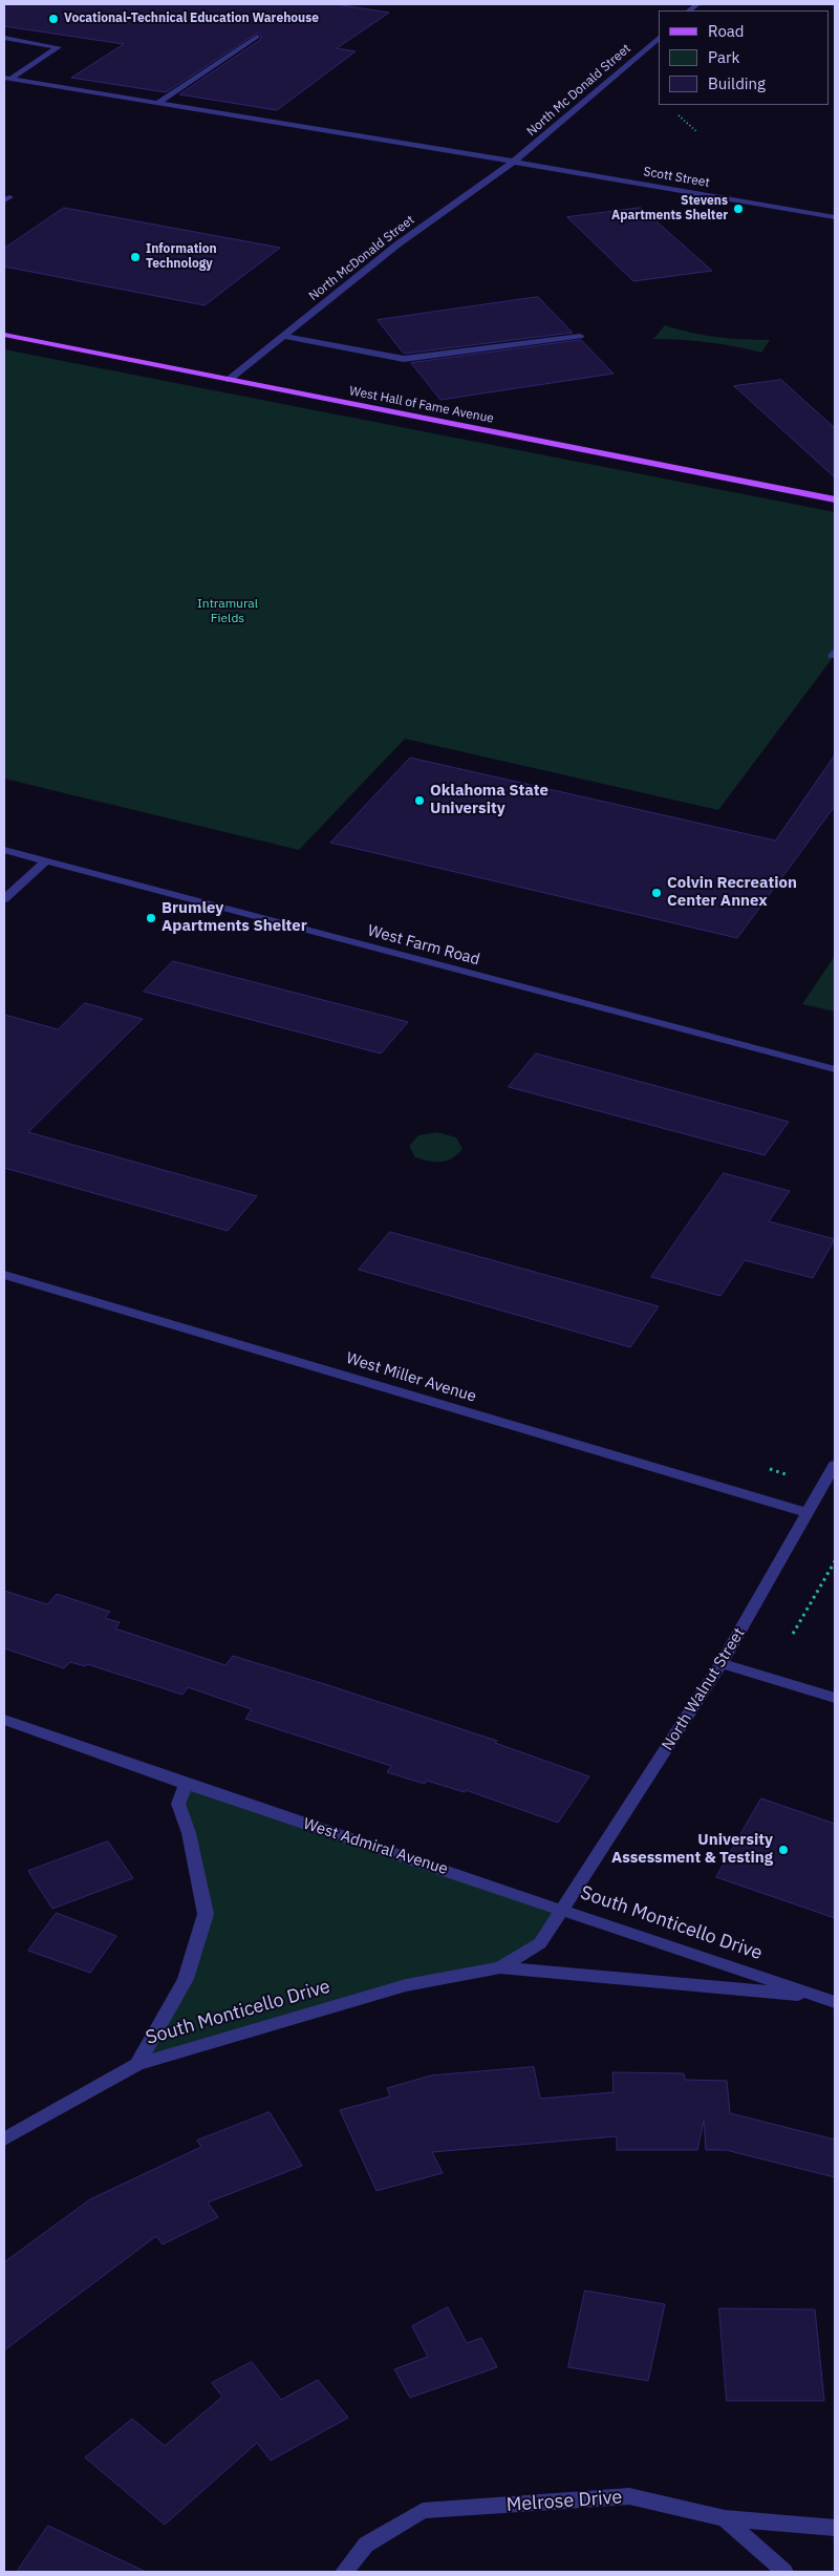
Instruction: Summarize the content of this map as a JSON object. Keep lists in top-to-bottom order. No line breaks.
{"streets":{"main road":["West Hall of Fame Avenue"],"street":["North Mc Donald Street","Scott Street","North McDonald Street","West Farm Road","West Miller Avenue","North Walnut Street","West Admiral Avenue","South Monticello Drive","Melrose Drive"]},"crossings":[["North Mc Donald Street","Scott Street"],["North Mc Donald Street","North McDonald Street"],["Scott Street","North McDonald Street"],["North McDonald Street","West Hall of Fame Avenue"],["West Miller Avenue","North Walnut Street"],["North Walnut Street","West Admiral Avenue"],["North Walnut Street","South Monticello Drive"],["West Admiral Avenue","South Monticello Drive"]],"parks":["Intramural Fields"],"places":["Vocational-Technical Education Warehouse","Stevens Apartments Shelter","Information Technology","Oklahoma State University","Colvin Recreation Center Annex","Brumley Apartments Shelter","University Assessment & Testing"],"legend":["Road","Park","Building"]}
